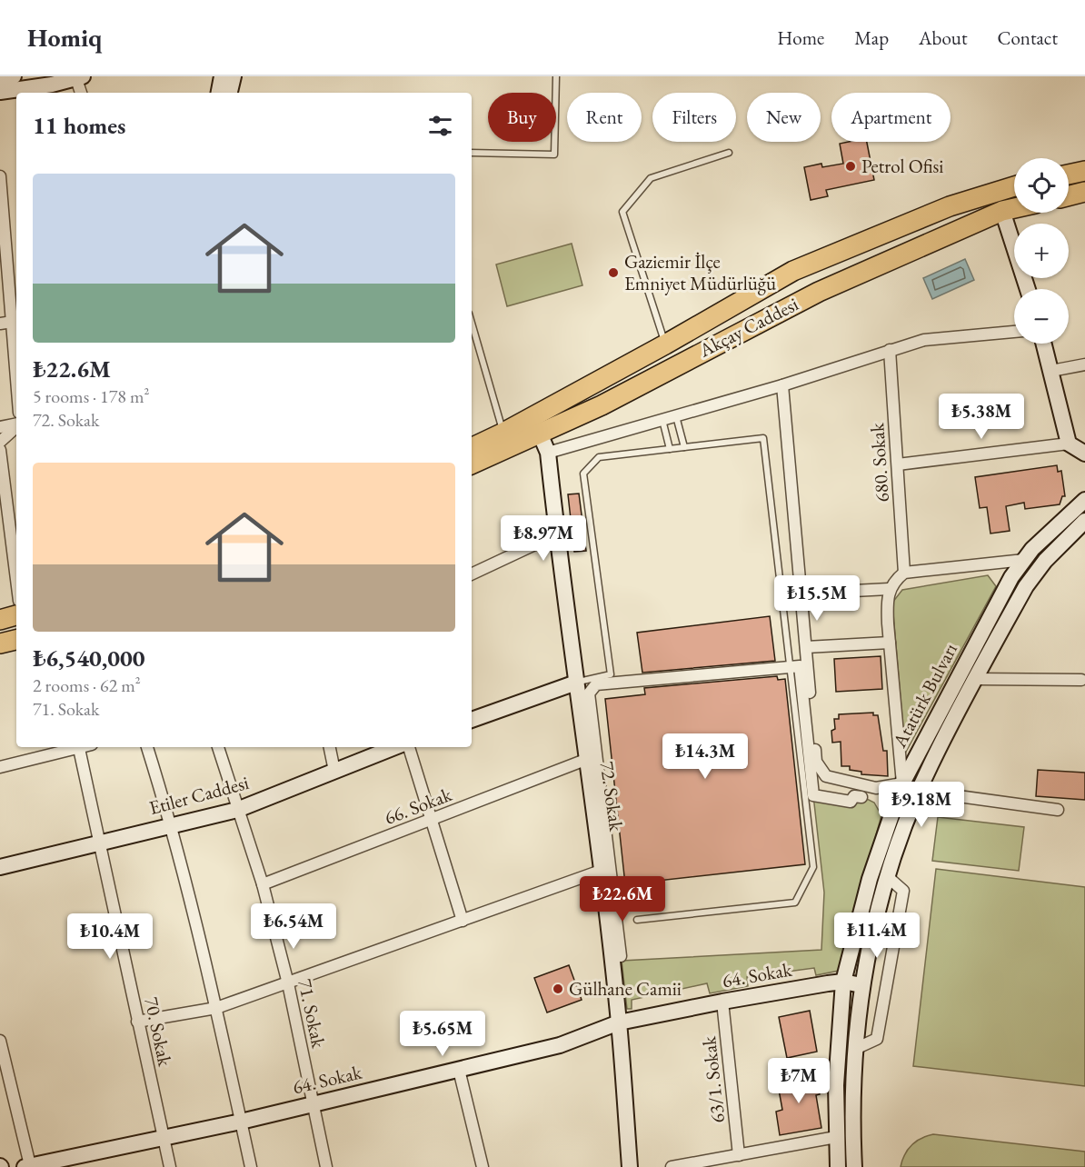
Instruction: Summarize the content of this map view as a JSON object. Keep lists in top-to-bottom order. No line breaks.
{"streets":{"highway":["Akçay Caddesi"],"street":["680. Sokak","Atatürk Bulvarı","Etiler Caddesi","72. Sokak","66. Sokak","64. Sokak","71. Sokak","70. Sokak","63/1. Sokak"]},"crossings":[["Akçay Caddesi","72. Sokak"],["Atatürk Bulvarı","64. Sokak"],["Etiler Caddesi","71. Sokak"],["Etiler Caddesi","70. Sokak"],["72. Sokak","66. Sokak"],["72. Sokak","64. Sokak"],["66. Sokak","71. Sokak"],["64. Sokak","71. Sokak"],["64. Sokak","70. Sokak"],["64. Sokak","63/1. Sokak"]],"places":["Petrol Ofisi","Gaziemir İlçe Emniyet Müdürlüğü","Gülhane Camii"],"page":{"header":"Homiq","nav":["Home","Map","About","Contact"],"chip":["Buy","Rent","Filters","New","Apartment"],"heading":"11 homes","map_buttons":["+","−"],"list":[{"name":"₺22.6M","note":"5 rooms · 178 m² · 72. Sokak"},{"name":"₺6,540,000","note":"2 rooms · 62 m² · 71. Sokak"}],"price":["₺5.38M","₺8.97M","₺15.5M","₺14.3M","₺9.18M","₺22.6M","₺6.54M","₺11.4M","₺10.4M","₺5.65M","₺7M"]}}
